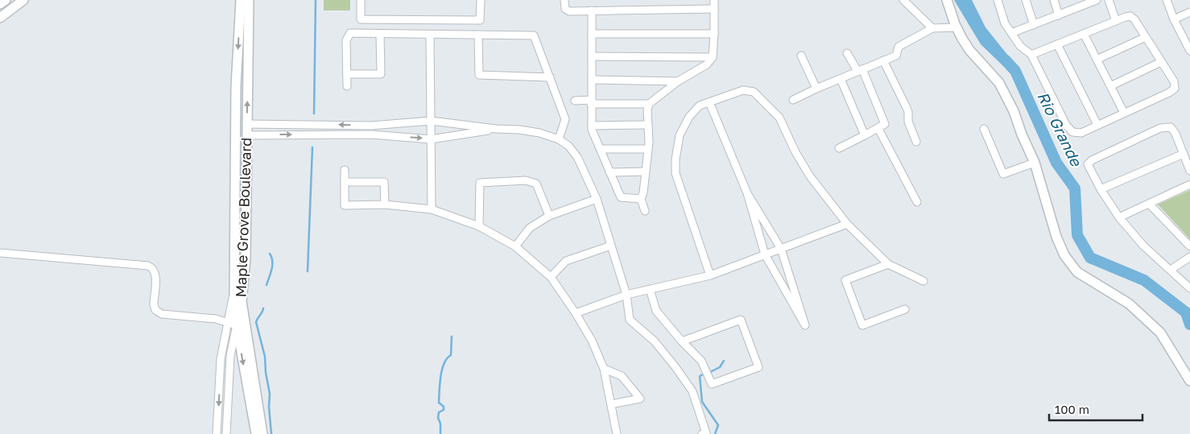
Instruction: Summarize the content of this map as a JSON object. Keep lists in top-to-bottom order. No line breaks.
{"streets":{"main road":["Maple Grove Boulevard"]},"water":["Rio Grande"],"scale_bar":"100 m"}
